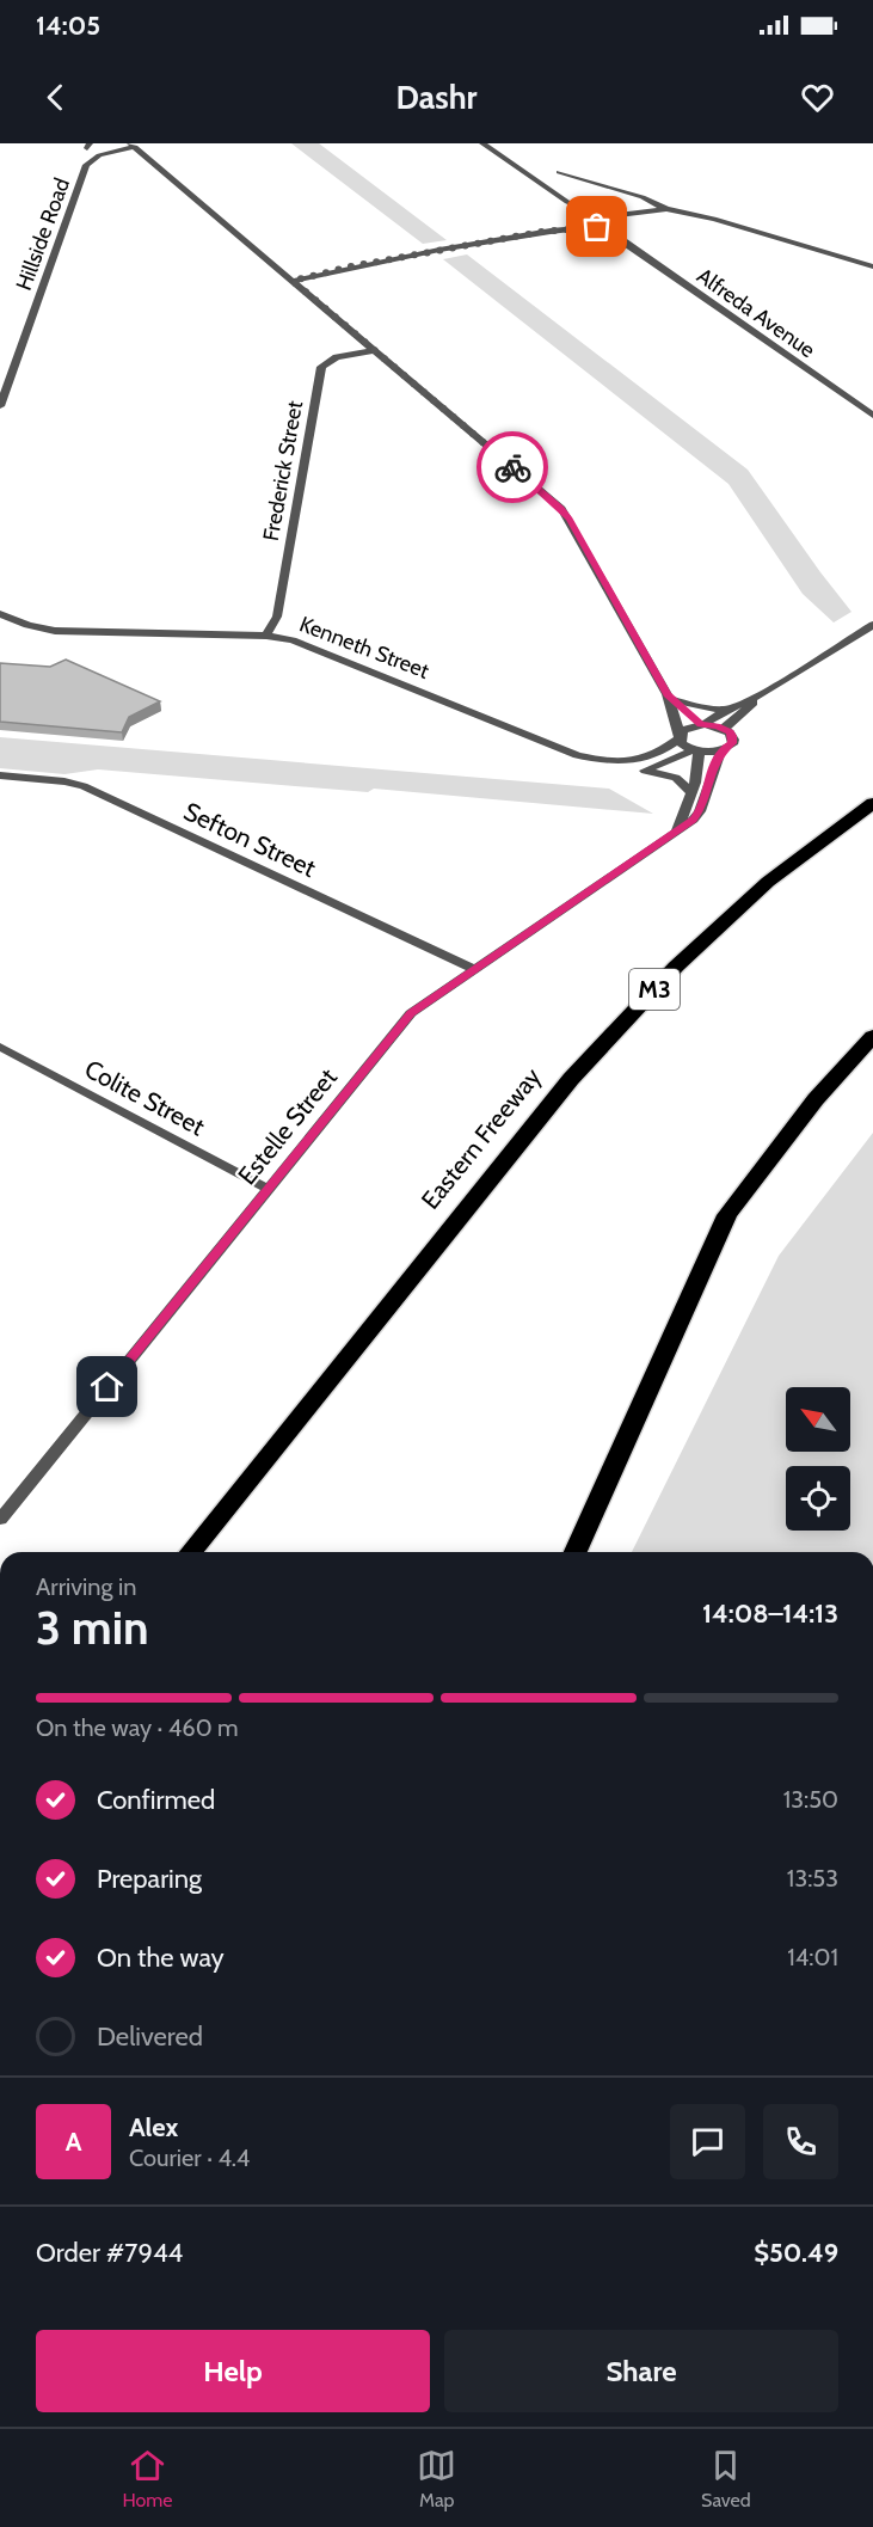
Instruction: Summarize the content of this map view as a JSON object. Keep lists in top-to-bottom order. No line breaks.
{"streets":{"highway":["M3","Eastern Freeway"],"street":["Hillside Road","Alfreda Avenue","Frederick Street","Kenneth Street","Sefton Street","Colite Street","Estelle Street"]},"crossings":[["Frederick Street","Kenneth Street"],["Sefton Street","Estelle Street"],["Colite Street","Estelle Street"]],"north":"top left","page":{"status":"14:05","header":"Dashr","heading":["3 min","Arriving in","14:08–14:13"],"panel":["Alex","Courier · 4.4","Order #7944","$50.49"],"bar":"On the way · 460 m","list":[["Confirmed","13:50"],["Preparing","13:53"],["On the way","14:01"],"Delivered"],"round":"A","buttons":["Help","Share"],"tabs":["Home","Map","Saved"]}}
